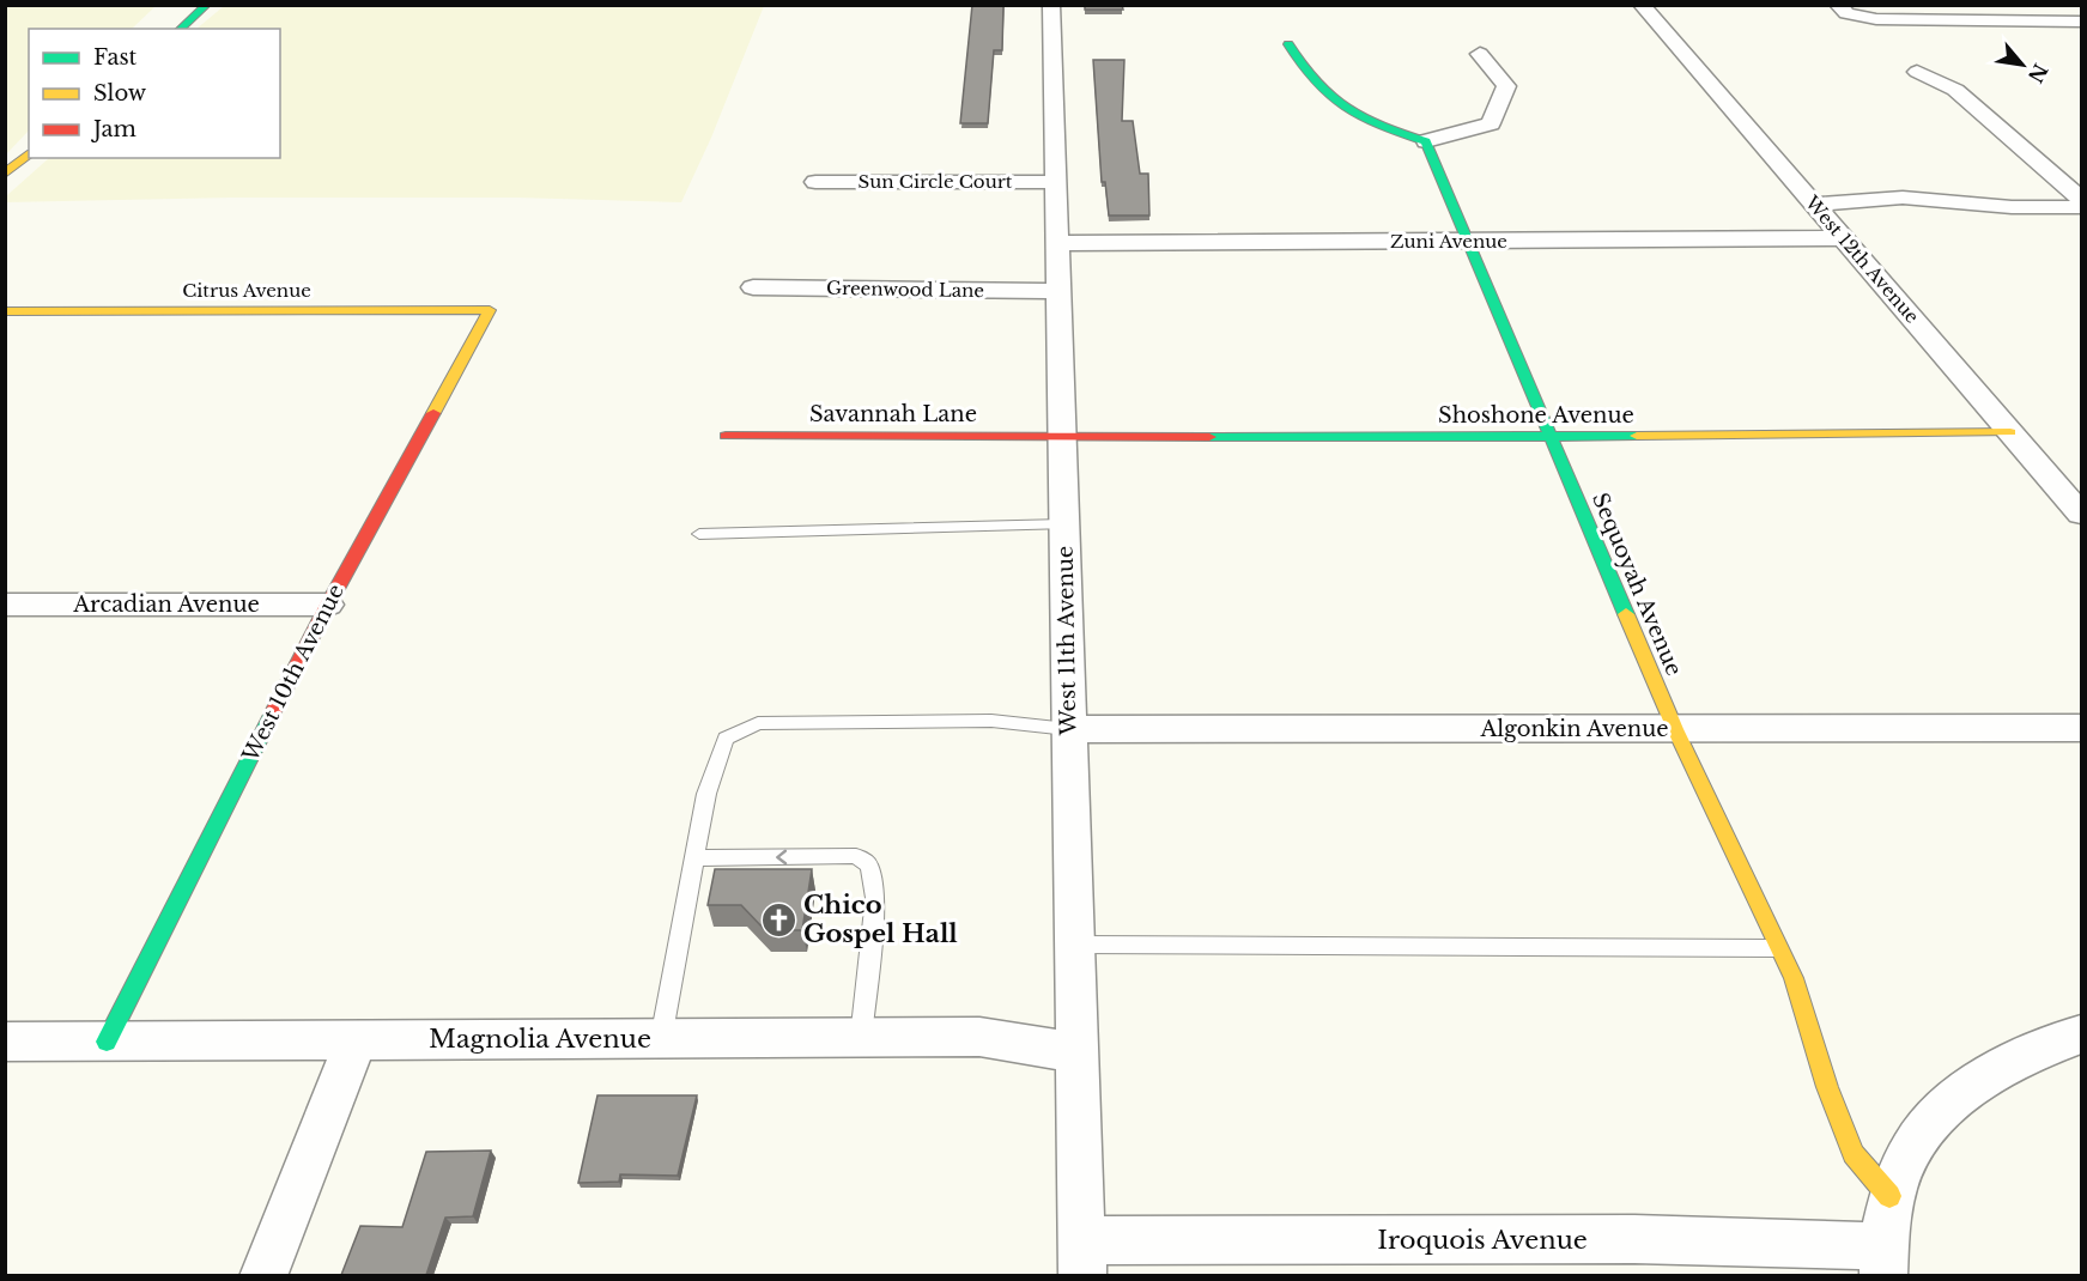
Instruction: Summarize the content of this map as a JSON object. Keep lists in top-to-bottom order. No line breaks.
{"streets":{"street":["Sun Circle Court","Zuni Avenue","West 12th Avenue","Greenwood Lane","Citrus Avenue","Savannah Lane","Shoshone Avenue","Sequoyah Avenue","Arcadian Avenue","West 11th Avenue","West 10th Avenue","Algonkin Avenue","Magnolia Avenue","Iroquois Avenue"]},"crossings":[["Sun Circle Court","West 11th Avenue"],["Zuni Avenue","West 12th Avenue"],["Zuni Avenue","Sequoyah Avenue"],["Zuni Avenue","West 11th Avenue"],["West 12th Avenue","Shoshone Avenue"],["Greenwood Lane","West 11th Avenue"],["Citrus Avenue","West 10th Avenue"],["Savannah Lane","Shoshone Avenue"],["Savannah Lane","West 11th Avenue"],["Shoshone Avenue","Sequoyah Avenue"],["Shoshone Avenue","West 11th Avenue"],["Sequoyah Avenue","Algonkin Avenue"],["Arcadian Avenue","West 10th Avenue"],["West 11th Avenue","Algonkin Avenue"],["West 11th Avenue","Magnolia Avenue"],["West 11th Avenue","Iroquois Avenue"],["West 10th Avenue","Magnolia Avenue"]],"places":{"church":["Chico Gospel Hall"]},"legend":["Fast","Slow","Jam"],"north":"bottom right"}
